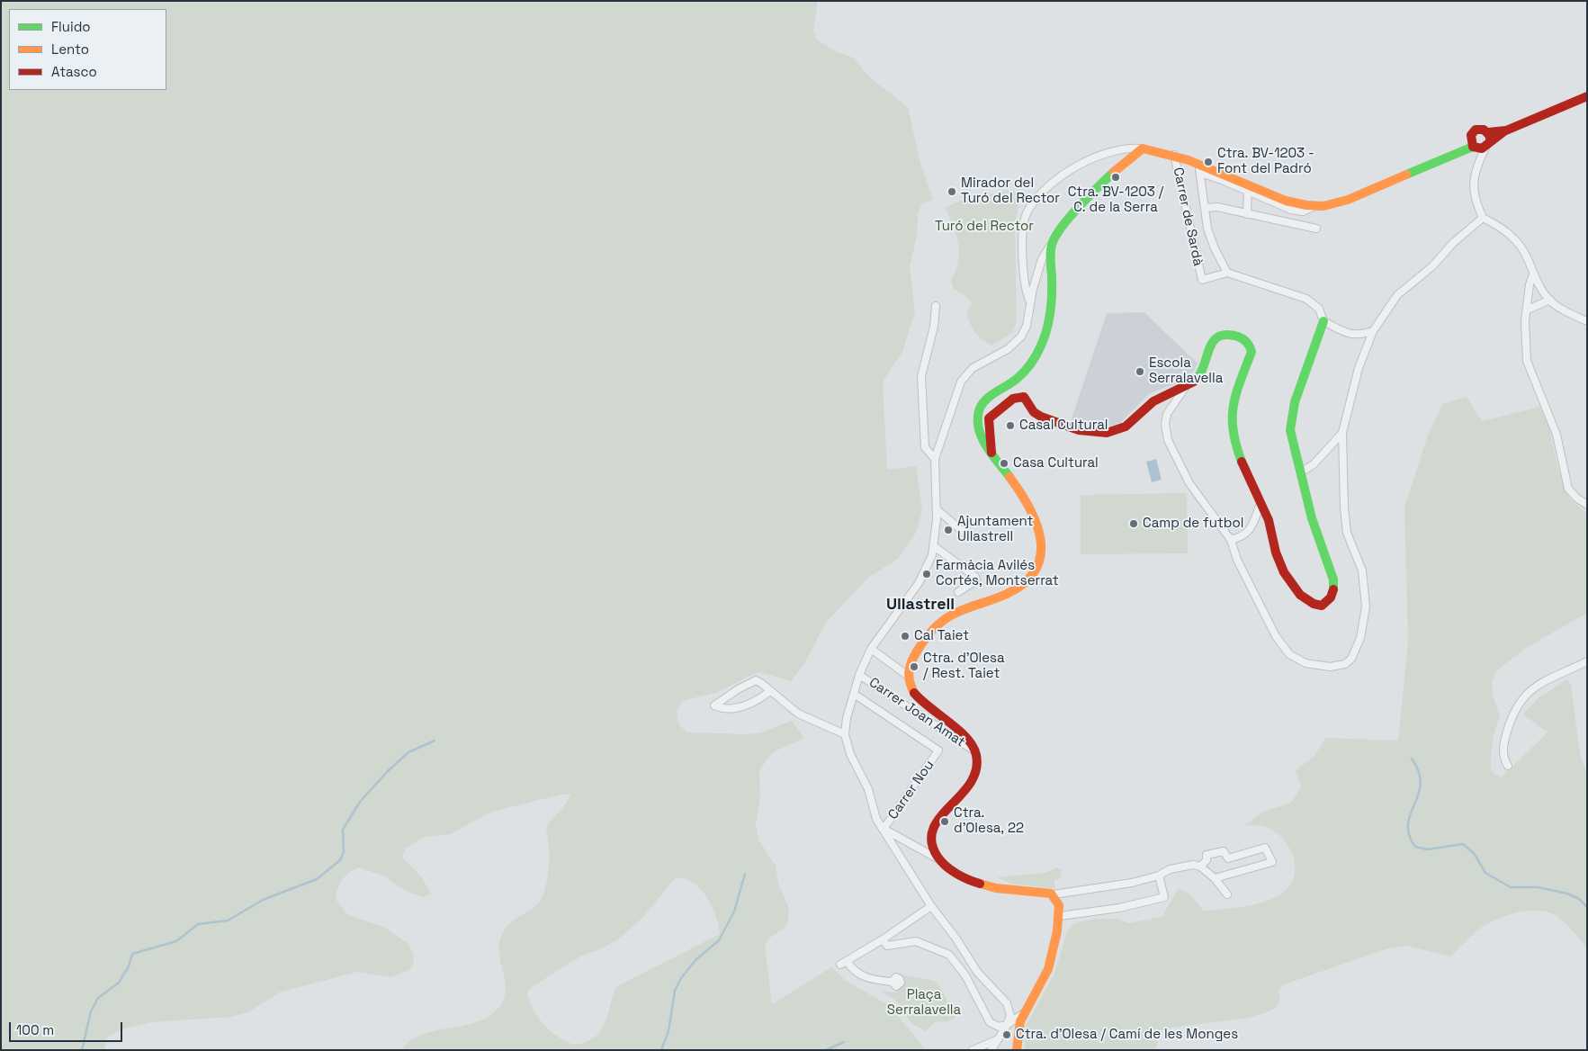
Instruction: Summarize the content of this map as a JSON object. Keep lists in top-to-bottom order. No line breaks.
{"streets":{"street":["Carrer de Sardà","Carrer Joan Amat","Carrer Nou"]},"districts":["Ullastrell"],"parks":["Turó del Rector","Plaça Serralavella"],"places":["Ctra. BV-1203 - Font del Padró","Ctra. BV-1203 / C. de la Serra","Mirador del Turó del Rector","Escola Serralavella","Casal Cultural","Casa Cultural","Camp de futbol","Ajuntament Ullastrell","Farmàcia Avilés Cortés, Montserrat","Cal Taiet","Ctra. d'Olesa / Rest. Taiet","Ctra. d'Olesa, 22","Ctra. d'Olesa / Camí de les Monges"],"legend":["Fluido","Lento","Atasco"],"scale_bar":"100 m"}
